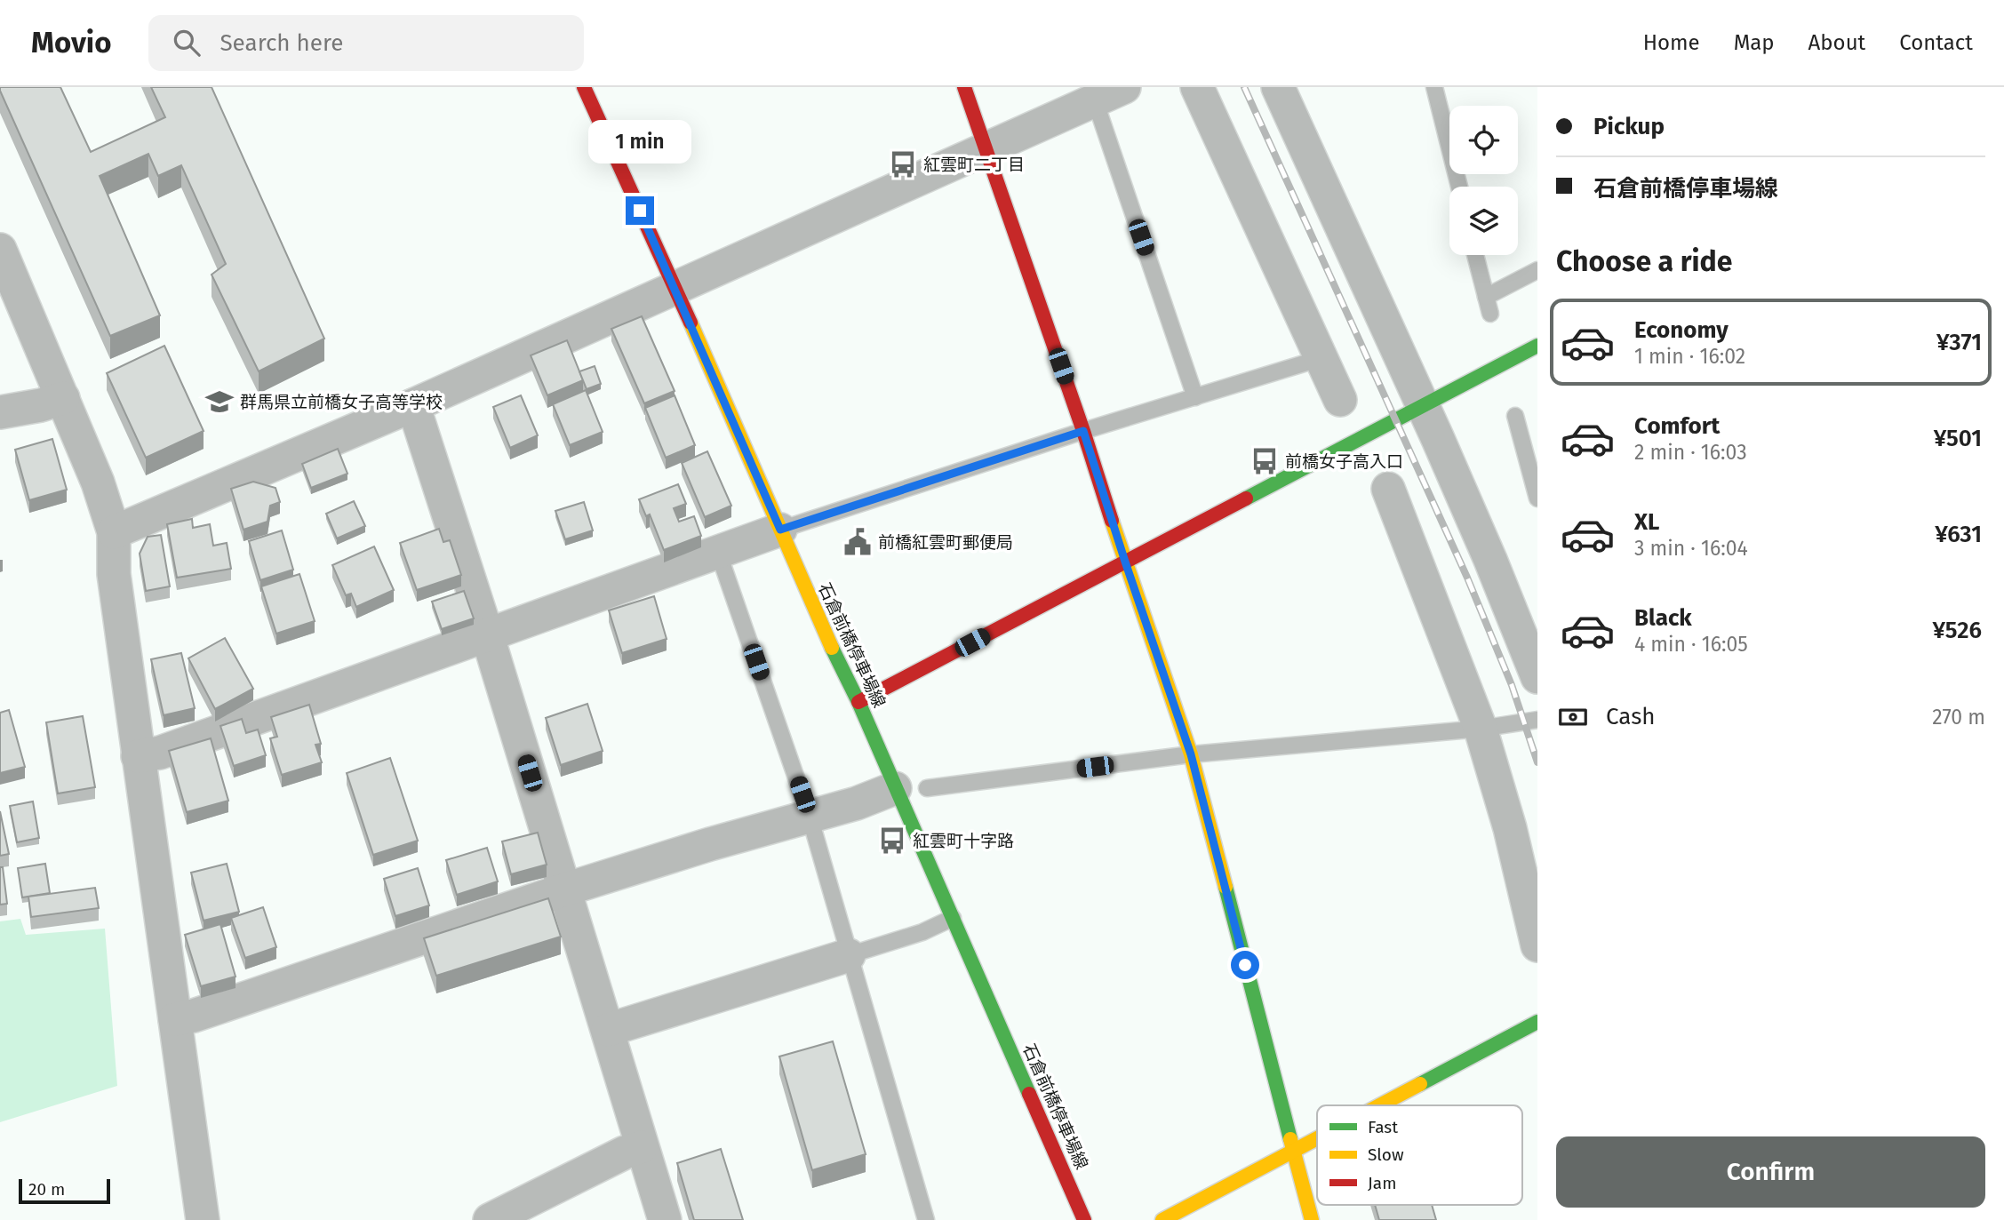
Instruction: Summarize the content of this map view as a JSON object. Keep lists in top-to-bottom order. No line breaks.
{"streets":{"street":["石倉前橋停車場線"]},"places":{"bus stop":["紅雲町二丁目","前橋女子高入口","紅雲町十字路"],"school or university":["群馬県立前橋女子高等学校"],"public building":["前橋紅雲町郵便局"]},"legend":["Fast","Slow","Jam"],"scale_bar":"20 m","page":{"header":"Movio","search":"Search here","nav":["Home","Map","About","Contact"],"banner":["Pickup","石倉前橋停車場線"],"bubble":"1 min","heading":"Choose a ride","list":[{"name":"Economy","note":"1 min · 16:02","value":"¥371"},{"name":"Comfort","note":"2 min · 16:03","value":"¥501"},{"name":"XL","note":"3 min · 16:04","value":"¥631"},{"name":"Black","note":"4 min · 16:05","value":"¥526"}],"pay":["Cash","270 m"],"buttons":"Confirm","scale":"20 m"}}
